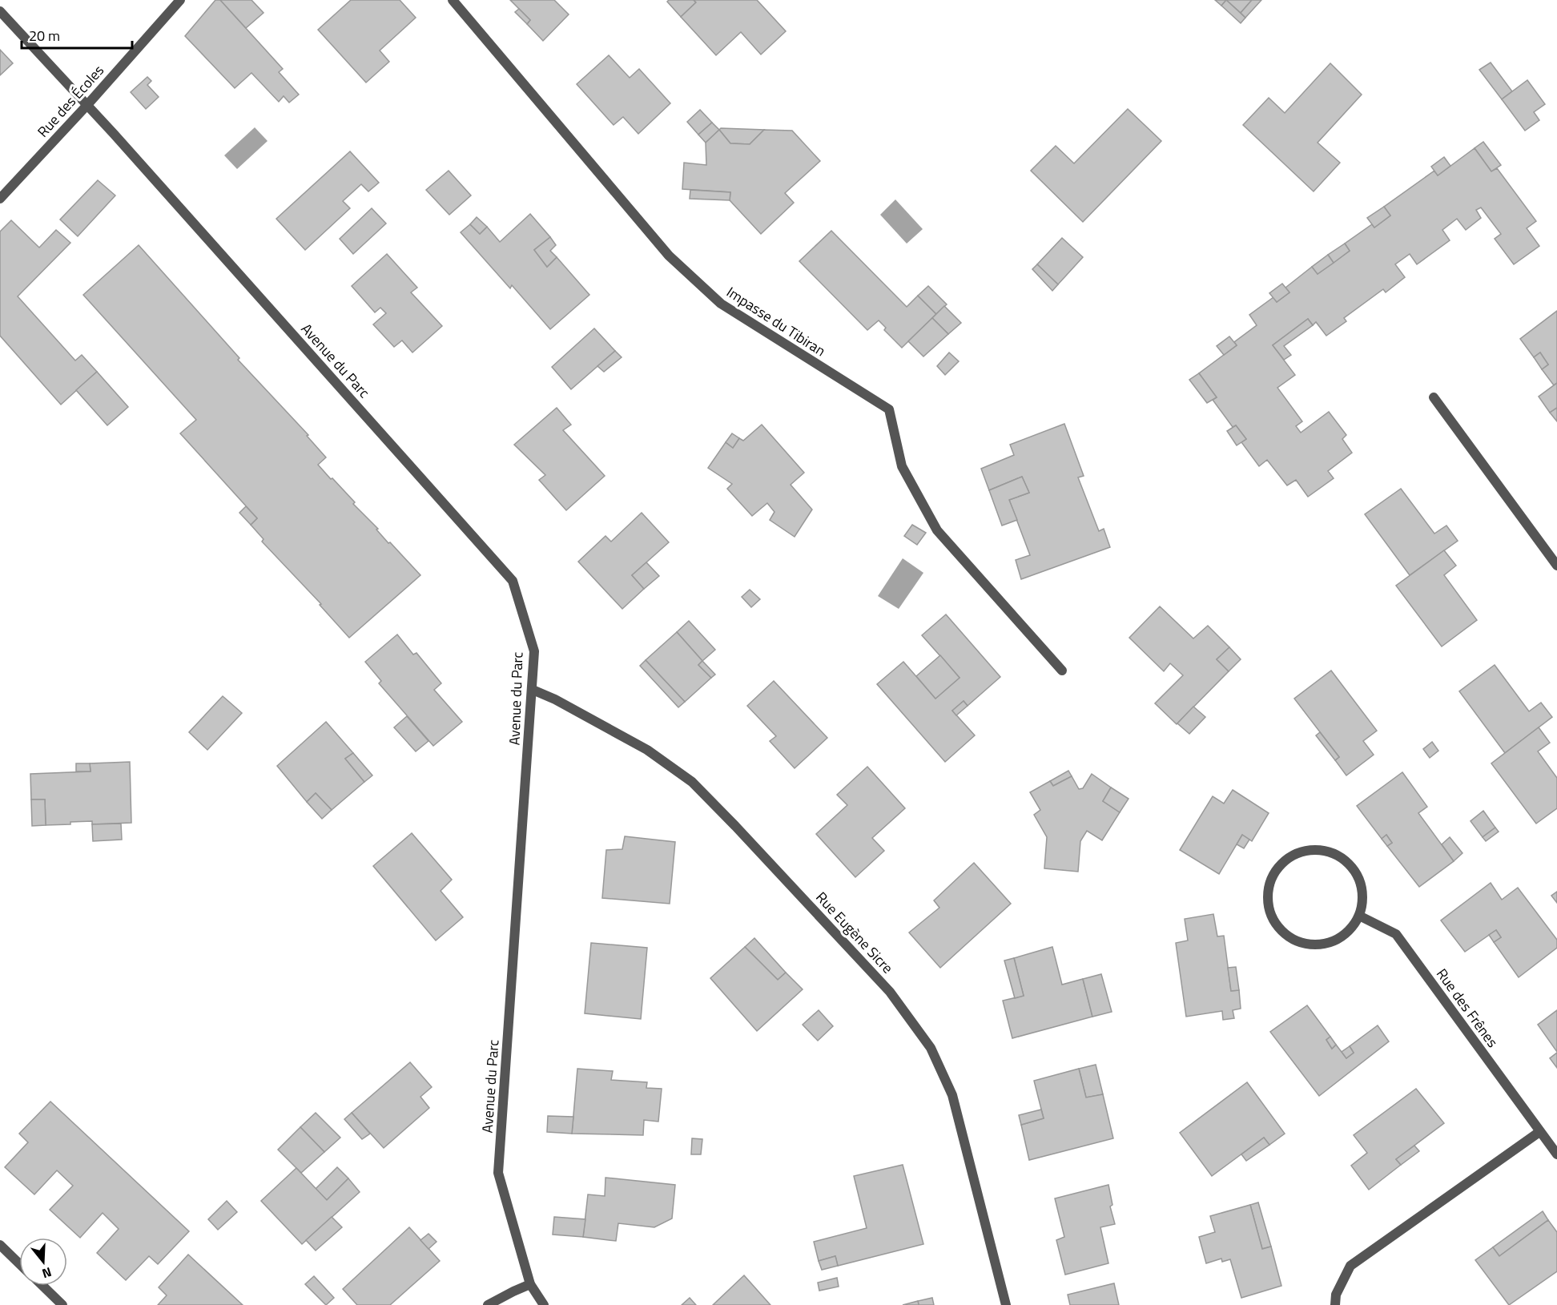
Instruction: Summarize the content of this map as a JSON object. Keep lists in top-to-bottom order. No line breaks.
{"streets":{"street":["Rue des Écoles","Impasse du Tibiran","Avenue du Parc","Rue Eugène Sicre","Rue des Frênes"]},"crossings":[["Rue des Écoles","Avenue du Parc"],["Avenue du Parc","Rue Eugène Sicre"]],"scale_bar":"20 m","north":"bottom"}
